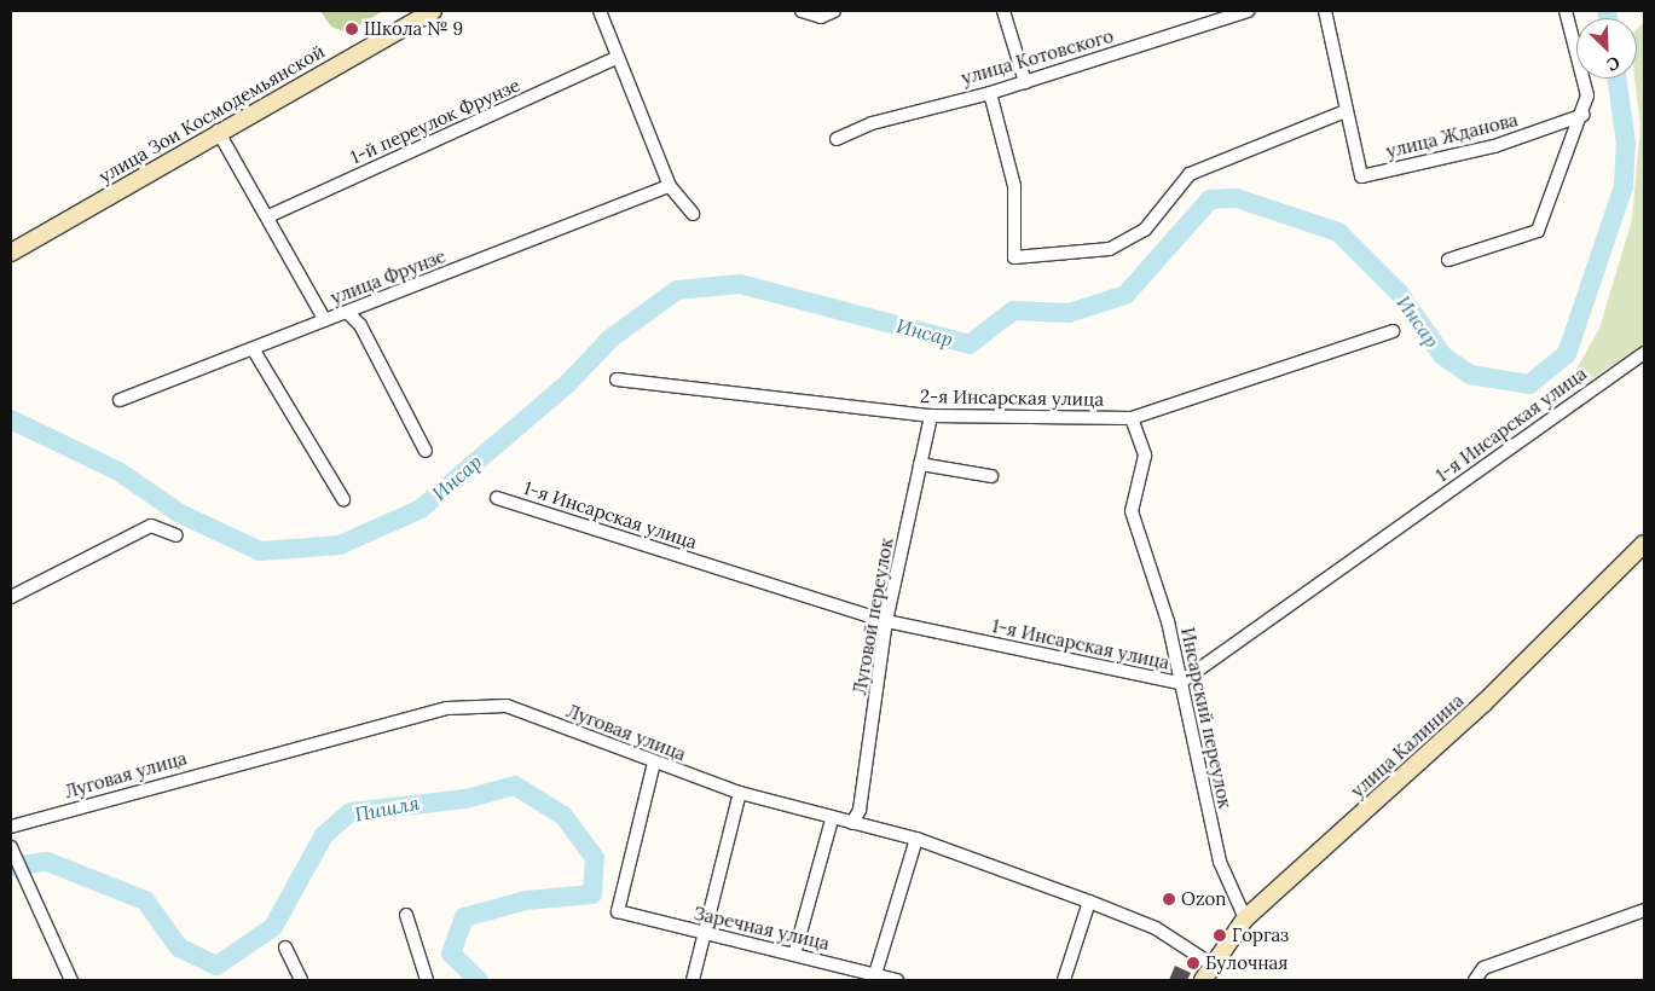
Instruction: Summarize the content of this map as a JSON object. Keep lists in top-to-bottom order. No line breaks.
{"streets":{"main road":["улица Зои Космодемьянской","улица Калинина"],"street":["улица Котовского","1-й переулок Фрунзе","улица Жданова","улица Фрунзе","2-я Инсарская улица","1-я Инсарская улица","Луговой переулок","Инсарский переулок","Луговая улица","Заречная улица"]},"crossings":[["2-я Инсарская улица","Луговой переулок"],["2-я Инсарская улица","Инсарский переулок"],["1-я Инсарская улица","Луговой переулок"],["1-я Инсарская улица","Инсарский переулок"],["Луговой переулок","Луговая улица"],["Инсарский переулок","улица Калинина"],["Луговая улица","улица Калинина"],["Луговая улица","Заречная улица"]],"water":["Инсар","Пишля"],"places":["Школа № 9","Ozon","Горгаз","Булочная"],"north":"bottom right"}
